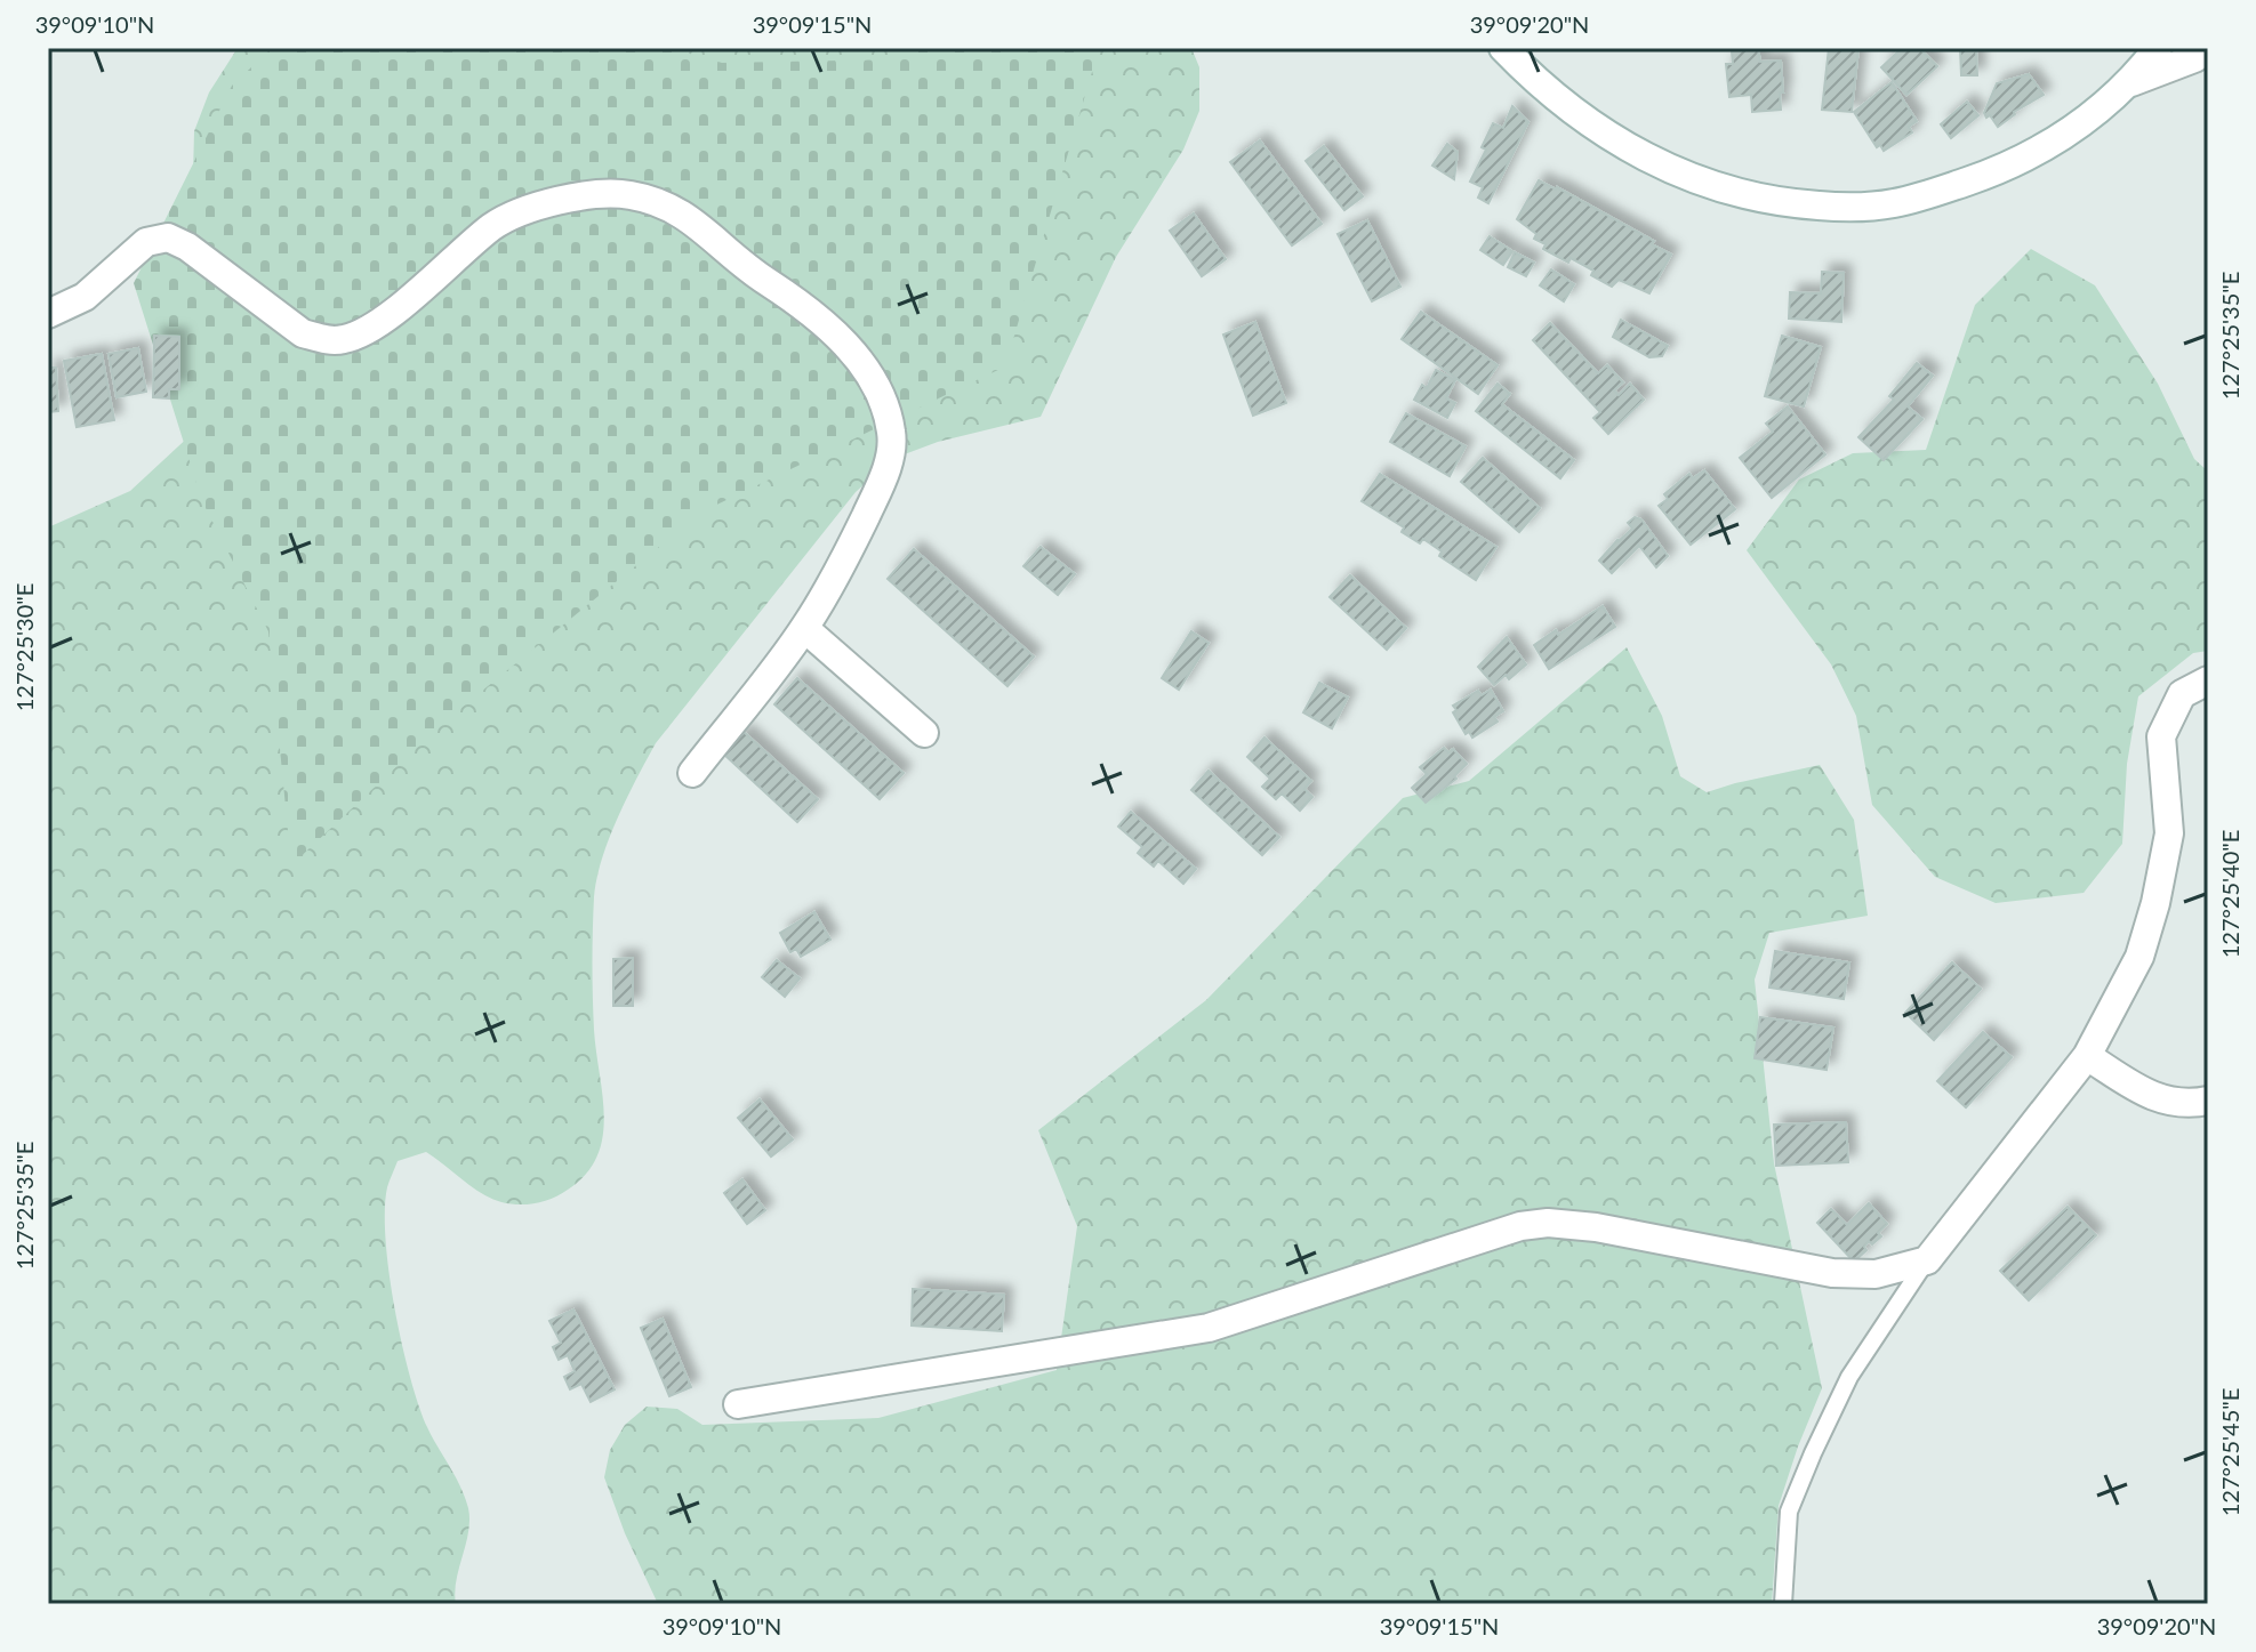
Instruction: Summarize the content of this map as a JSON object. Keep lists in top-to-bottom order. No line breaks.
{"coordinates":["39°09'10\"N","39°09'15\"N","39°09'20\"N","127°25'35\"E","127°25'30\"E","127°25'40\"E","127°25'45\"E"]}
